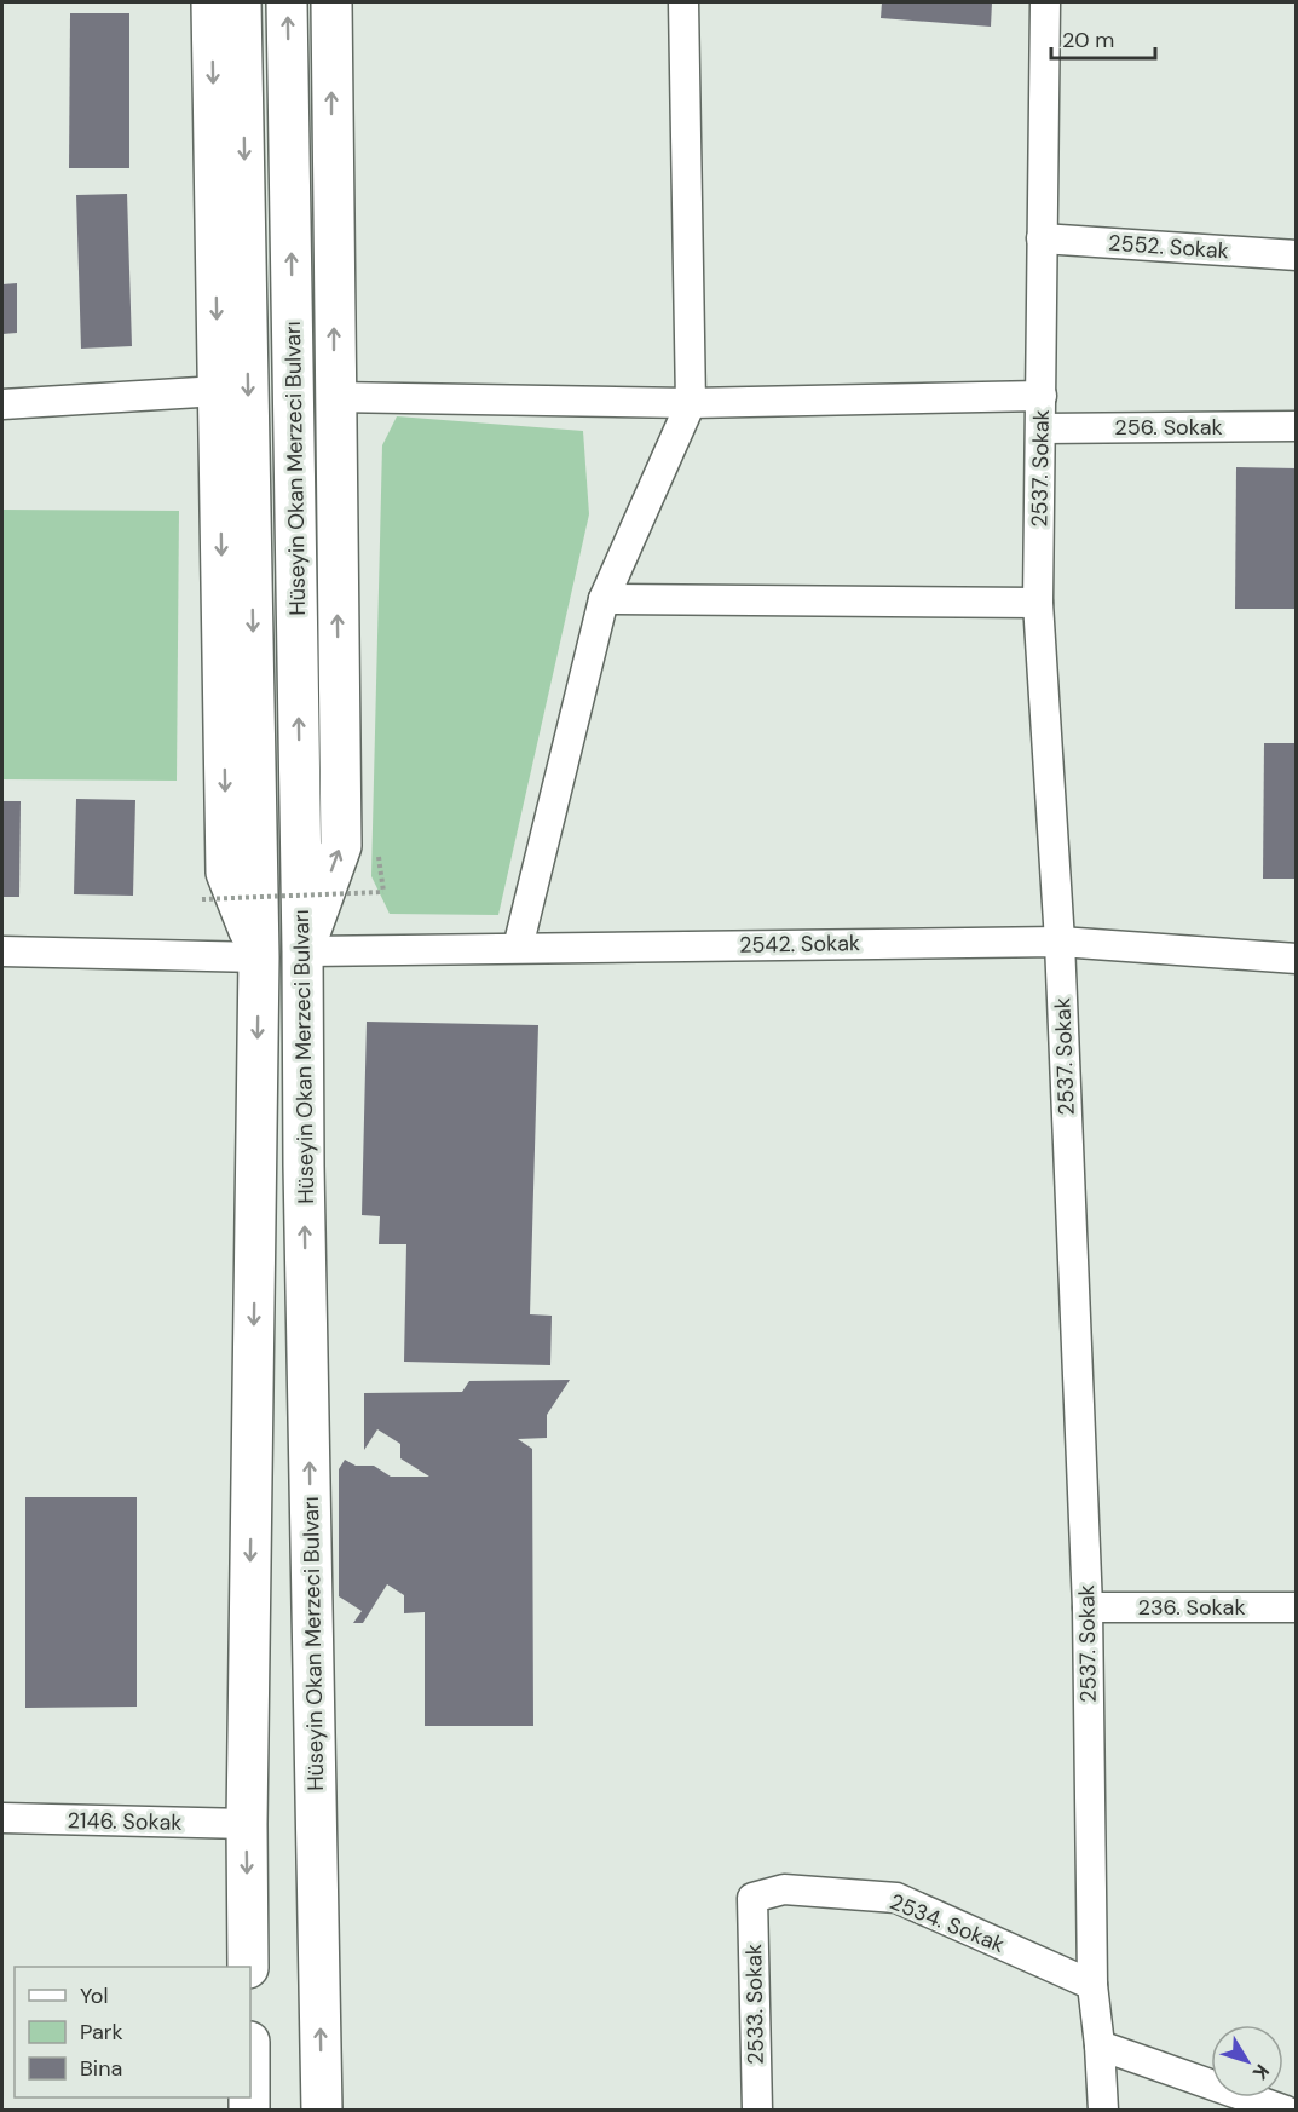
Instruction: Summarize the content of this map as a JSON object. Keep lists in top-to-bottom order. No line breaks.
{"streets":{"main road":["Hüseyin Okan Merzeci Bulvarı"],"street":["2552. Sokak","256. Sokak","2537. Sokak","2542. Sokak","236. Sokak","2146. Sokak","2534. Sokak","2533. Sokak"]},"crossings":[["2552. Sokak","2537. Sokak"],["256. Sokak","2537. Sokak"],["Hüseyin Okan Merzeci Bulvarı","2542. Sokak"],["Hüseyin Okan Merzeci Bulvarı","2146. Sokak"],["2537. Sokak","2542. Sokak"],["2537. Sokak","236. Sokak"],["2537. Sokak","2534. Sokak"],["2534. Sokak","2533. Sokak"]],"legend":["Yol","Park","Bina"],"scale_bar":"20 m","north":"bottom right"}
